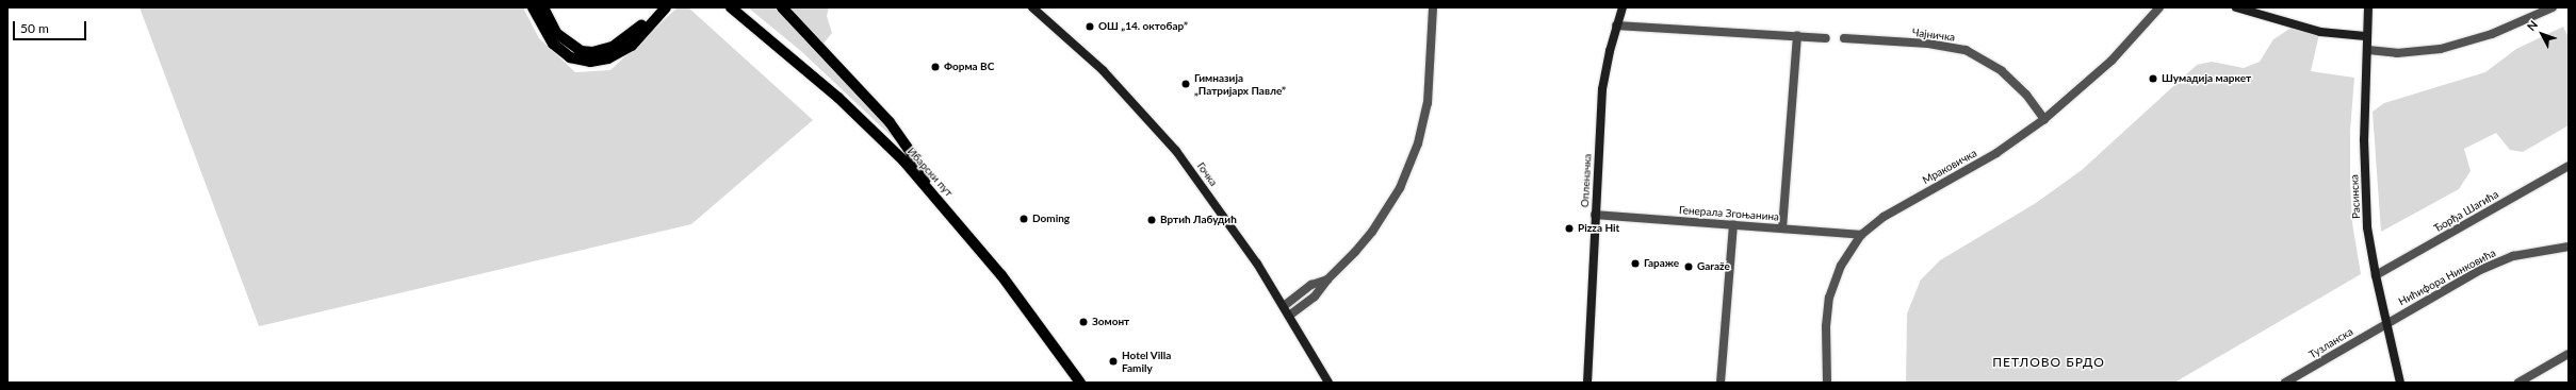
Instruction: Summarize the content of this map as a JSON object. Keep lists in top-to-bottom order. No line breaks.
{"streets":{"main road":["Ибарски пут"],"street":["Чајничка","Мраковичка","Гочка","Опленачка","Расинска","Ђорђа Шагића","Генерала Згоњанина","Нићифора Нинковића","Тузланска"]},"crossings":[["Чајничка","Мраковичка"],["Мраковичка","Генерала Згоњанина"],["Опленачка","Генерала Згоњанина"],["Расинска","Ђорђа Шагића"],["Расинска","Нићифора Нинковића"],["Расинска","Тузланска"],["Нићифора Нинковића","Тузланска"]],"districts":["ПЕТЛОВО БРДО"],"places":["ОШ „14. октобар”","Форма ВС","Шумадија маркет","Гимназија „Патријарх Павле”","Doming","Вртић Лабудић","Pizza Hit","Гараже","Garaže","Зомонт","Hotel Villa Family"],"scale_bar":"50 m","north":"top left"}
